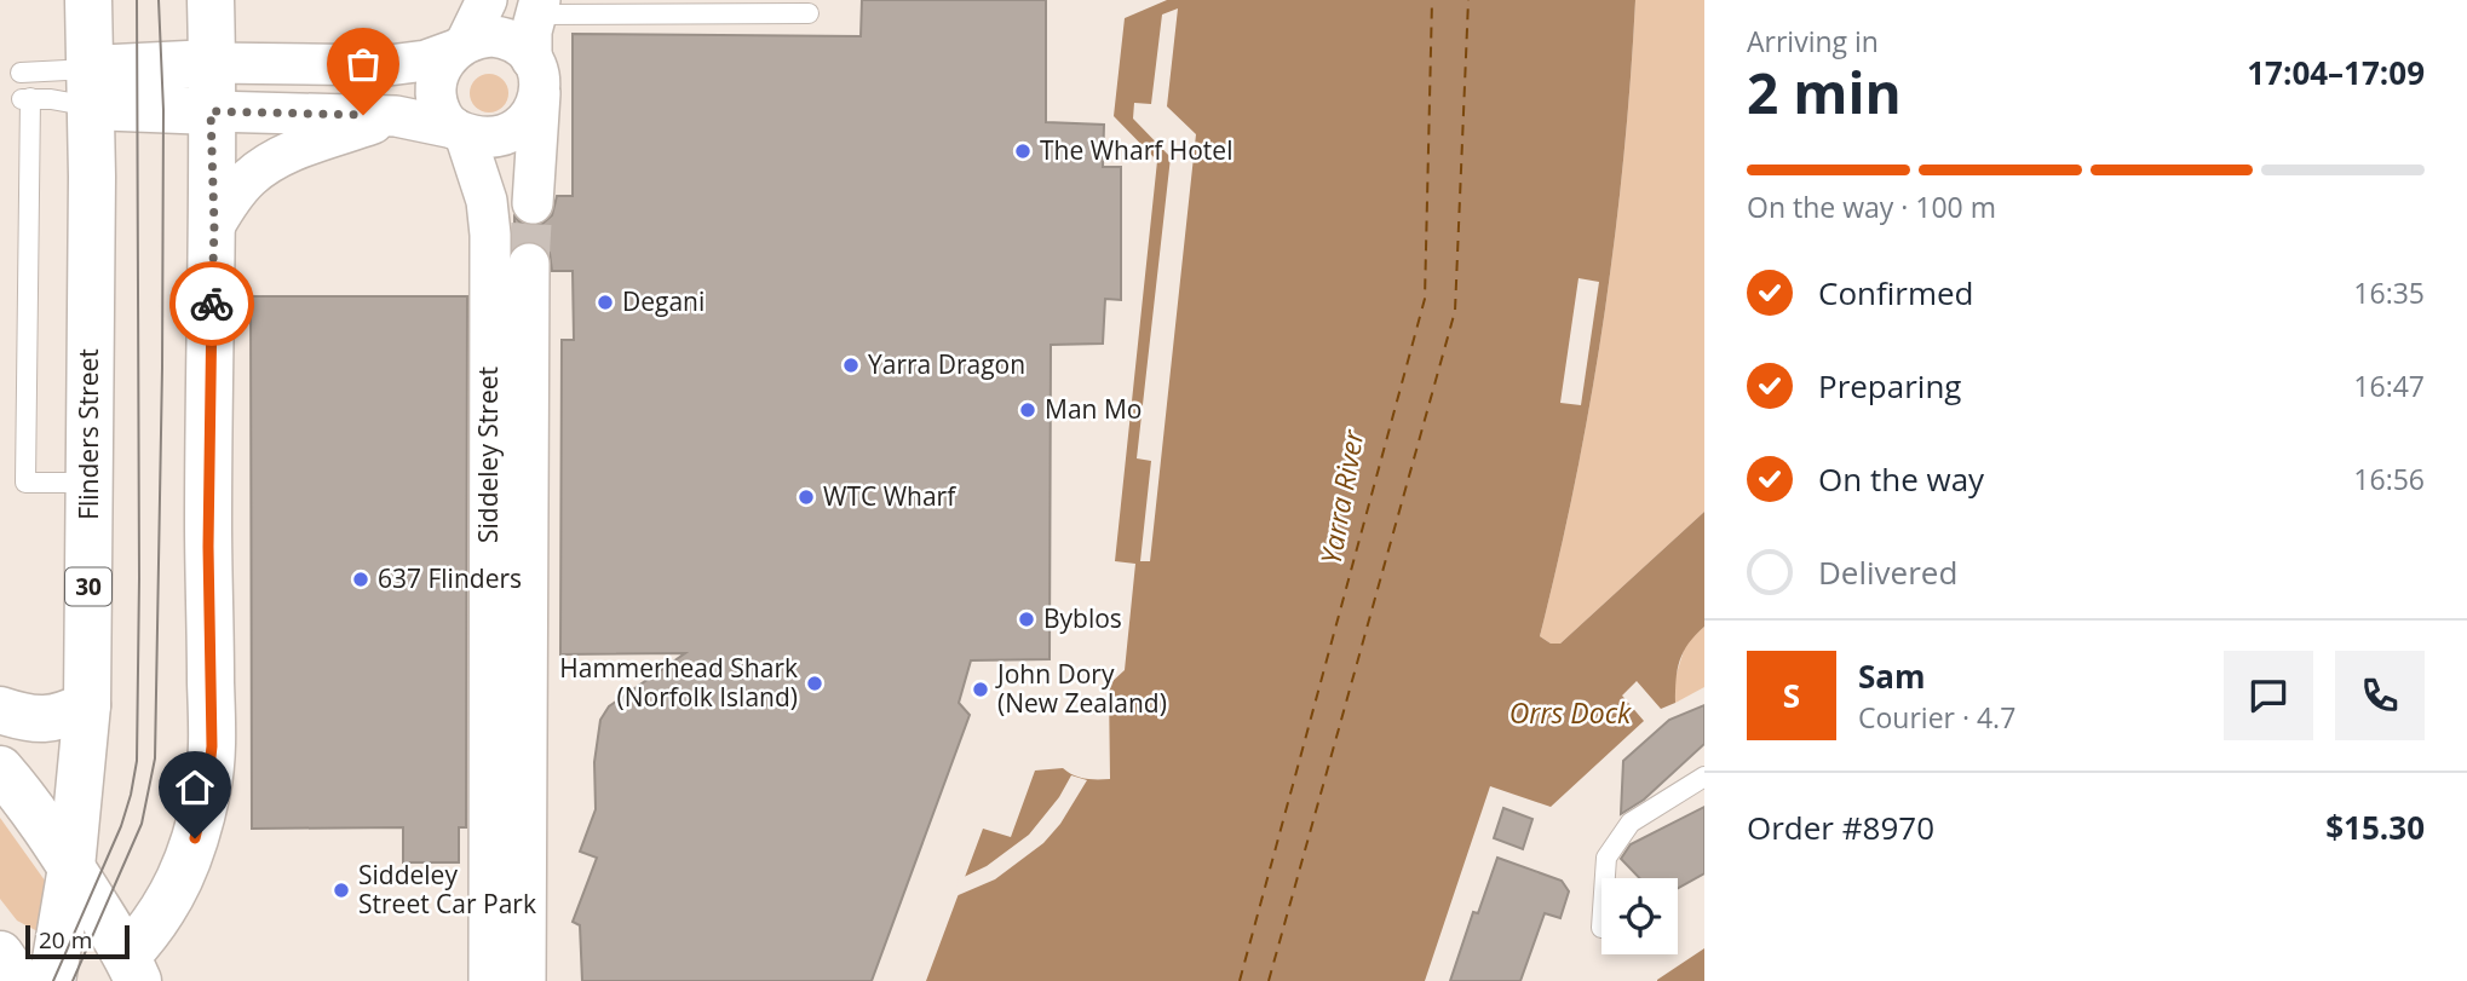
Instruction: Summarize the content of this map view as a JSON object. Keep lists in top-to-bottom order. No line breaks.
{"streets":{"main road":["Flinders Street","30"],"street":["Siddeley Street"]},"crossings":[["Flinders Street","30"]],"water":["Yarra River","Orrs Dock"],"places":["The Wharf Hotel","Degani","Yarra Dragon","Man Mo","WTC Wharf","637 Flinders","Byblos","Hammerhead Shark (Norfolk Island)","John Dory (New Zealand)","Siddeley Street Car Park"],"scale_bar":"20 m","page":{"heading":["2 min","Arriving in","17:04–17:09"],"panel":["Sam","Courier · 4.7","Order #8970","$15.30"],"bar":"On the way · 100 m","list":[["Confirmed","16:35"],["Preparing","16:47"],["On the way","16:56"],"Delivered"],"round":"S","scale":"20 m"}}
